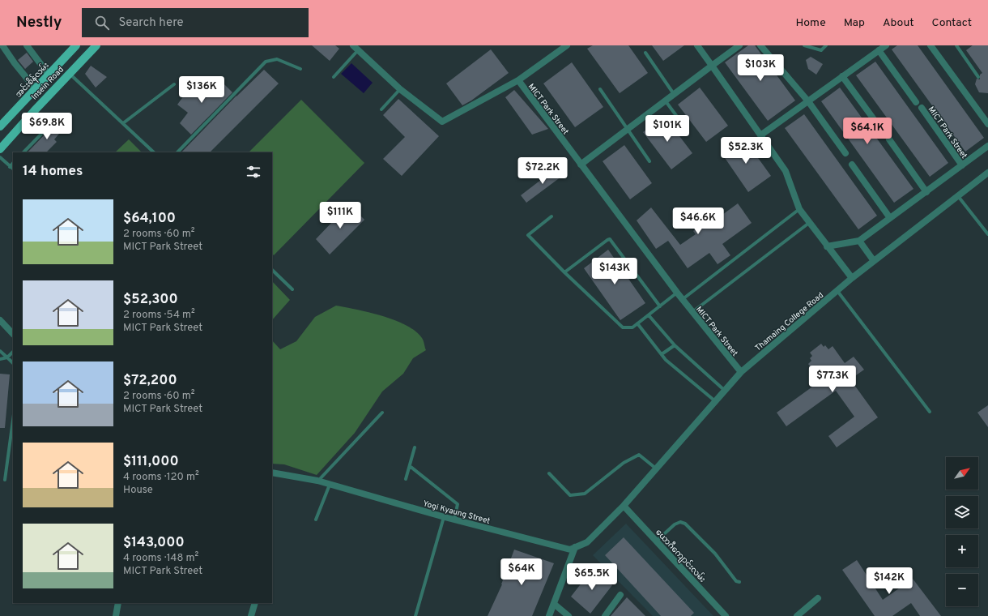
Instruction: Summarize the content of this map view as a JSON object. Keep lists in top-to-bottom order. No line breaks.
{"streets":{"main road":["အင်းစိန်လမ်း","Insein Road"],"street":["MICT Park Street","Thamaing College Road","Yogi Kyaung Street","ယောဂီကျောင်းလမ်း"]},"crossings":[["MICT Park Street","Thamaing College Road"],["Thamaing College Road","Yogi Kyaung Street"],["Thamaing College Road","ယောဂီကျောင်းလမ်း"],["Yogi Kyaung Street","ယောဂီကျောင်းလမ်း"]],"north":"top right","page":{"header":"Nestly","search":"Search here","nav":["Home","Map","About","Contact"],"price":["$103K","$136K","$69.8K","$101K","$64.1K","$52.3K","$72.2K","$111K","$46.6K","$143K","$77.3K","$64K","$65.5K","$142K"],"heading":"14 homes","list":[{"name":"$64,100","note":"2 rooms · 60 m² · MICT Park Street"},{"name":"$52,300","note":"2 rooms · 54 m² · MICT Park Street"},{"name":"$72,200","note":"2 rooms · 60 m² · MICT Park Street"},{"name":"$111,000","note":"4 rooms · 120 m² · House"},{"name":"$143,000","note":"4 rooms · 148 m² · MICT Park Street"}],"map_buttons":["+","−"]}}
